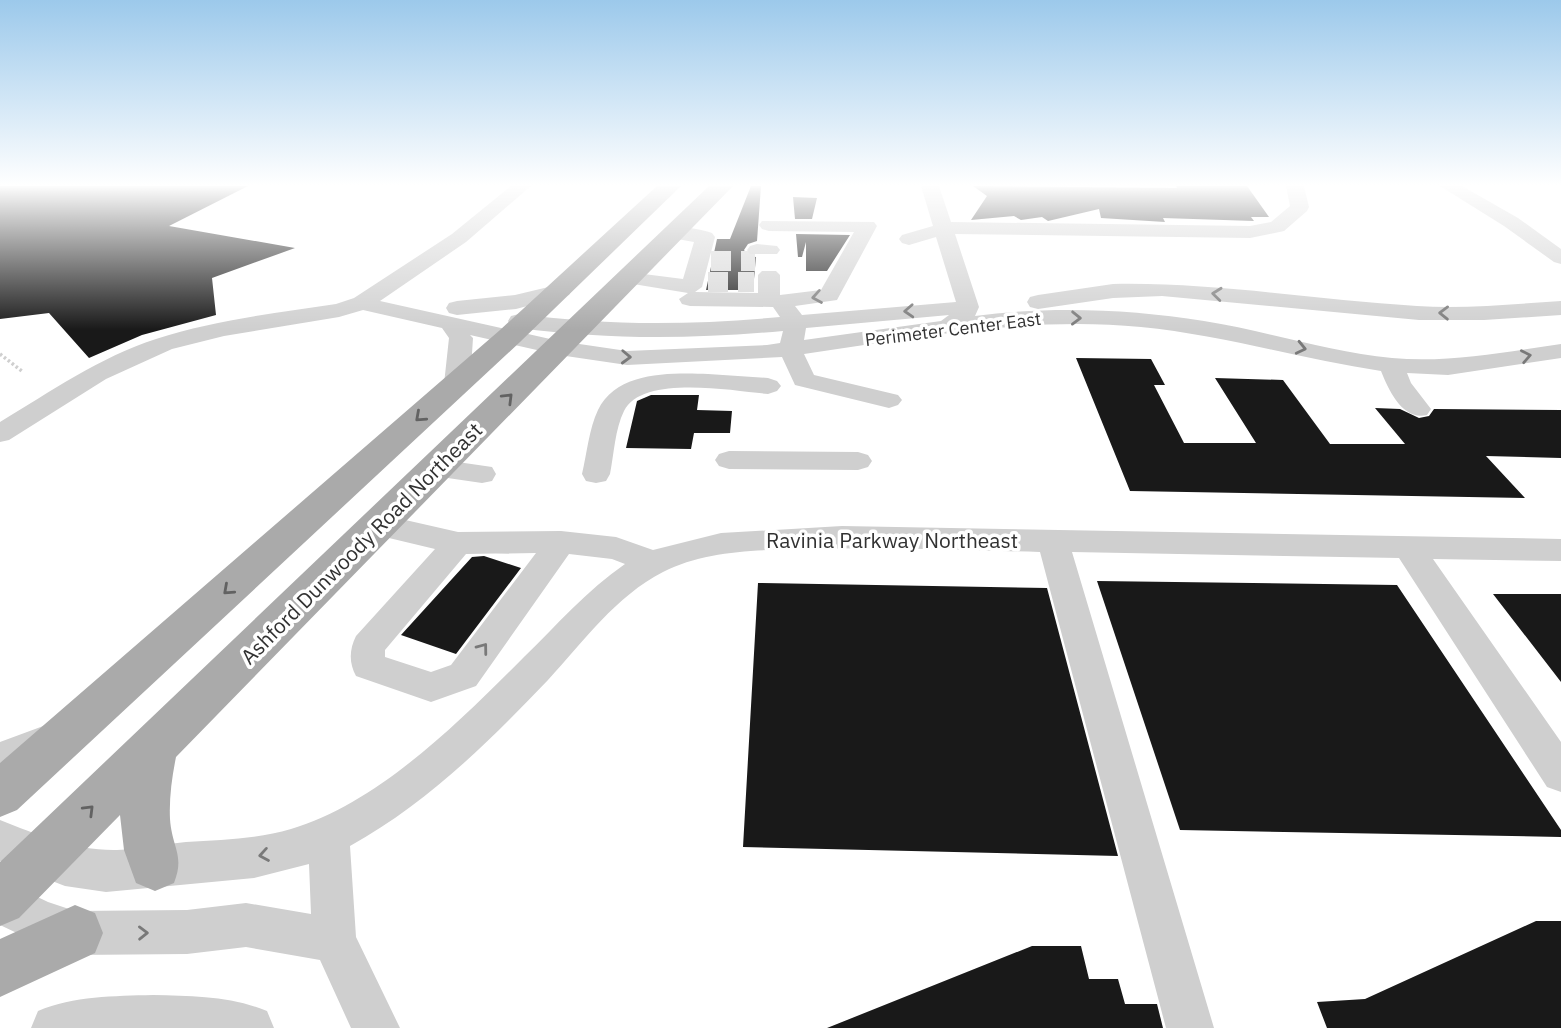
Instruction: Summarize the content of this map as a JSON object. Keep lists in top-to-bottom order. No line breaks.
{"streets":{"main road":["Ashford Dunwoody Road Northeast"],"street":["Perimeter Center East","Ravinia Parkway Northeast"]},"crossings":[["Perimeter Center East","Ashford Dunwoody Road Northeast"],["Ravinia Parkway Northeast","Ashford Dunwoody Road Northeast"]]}
